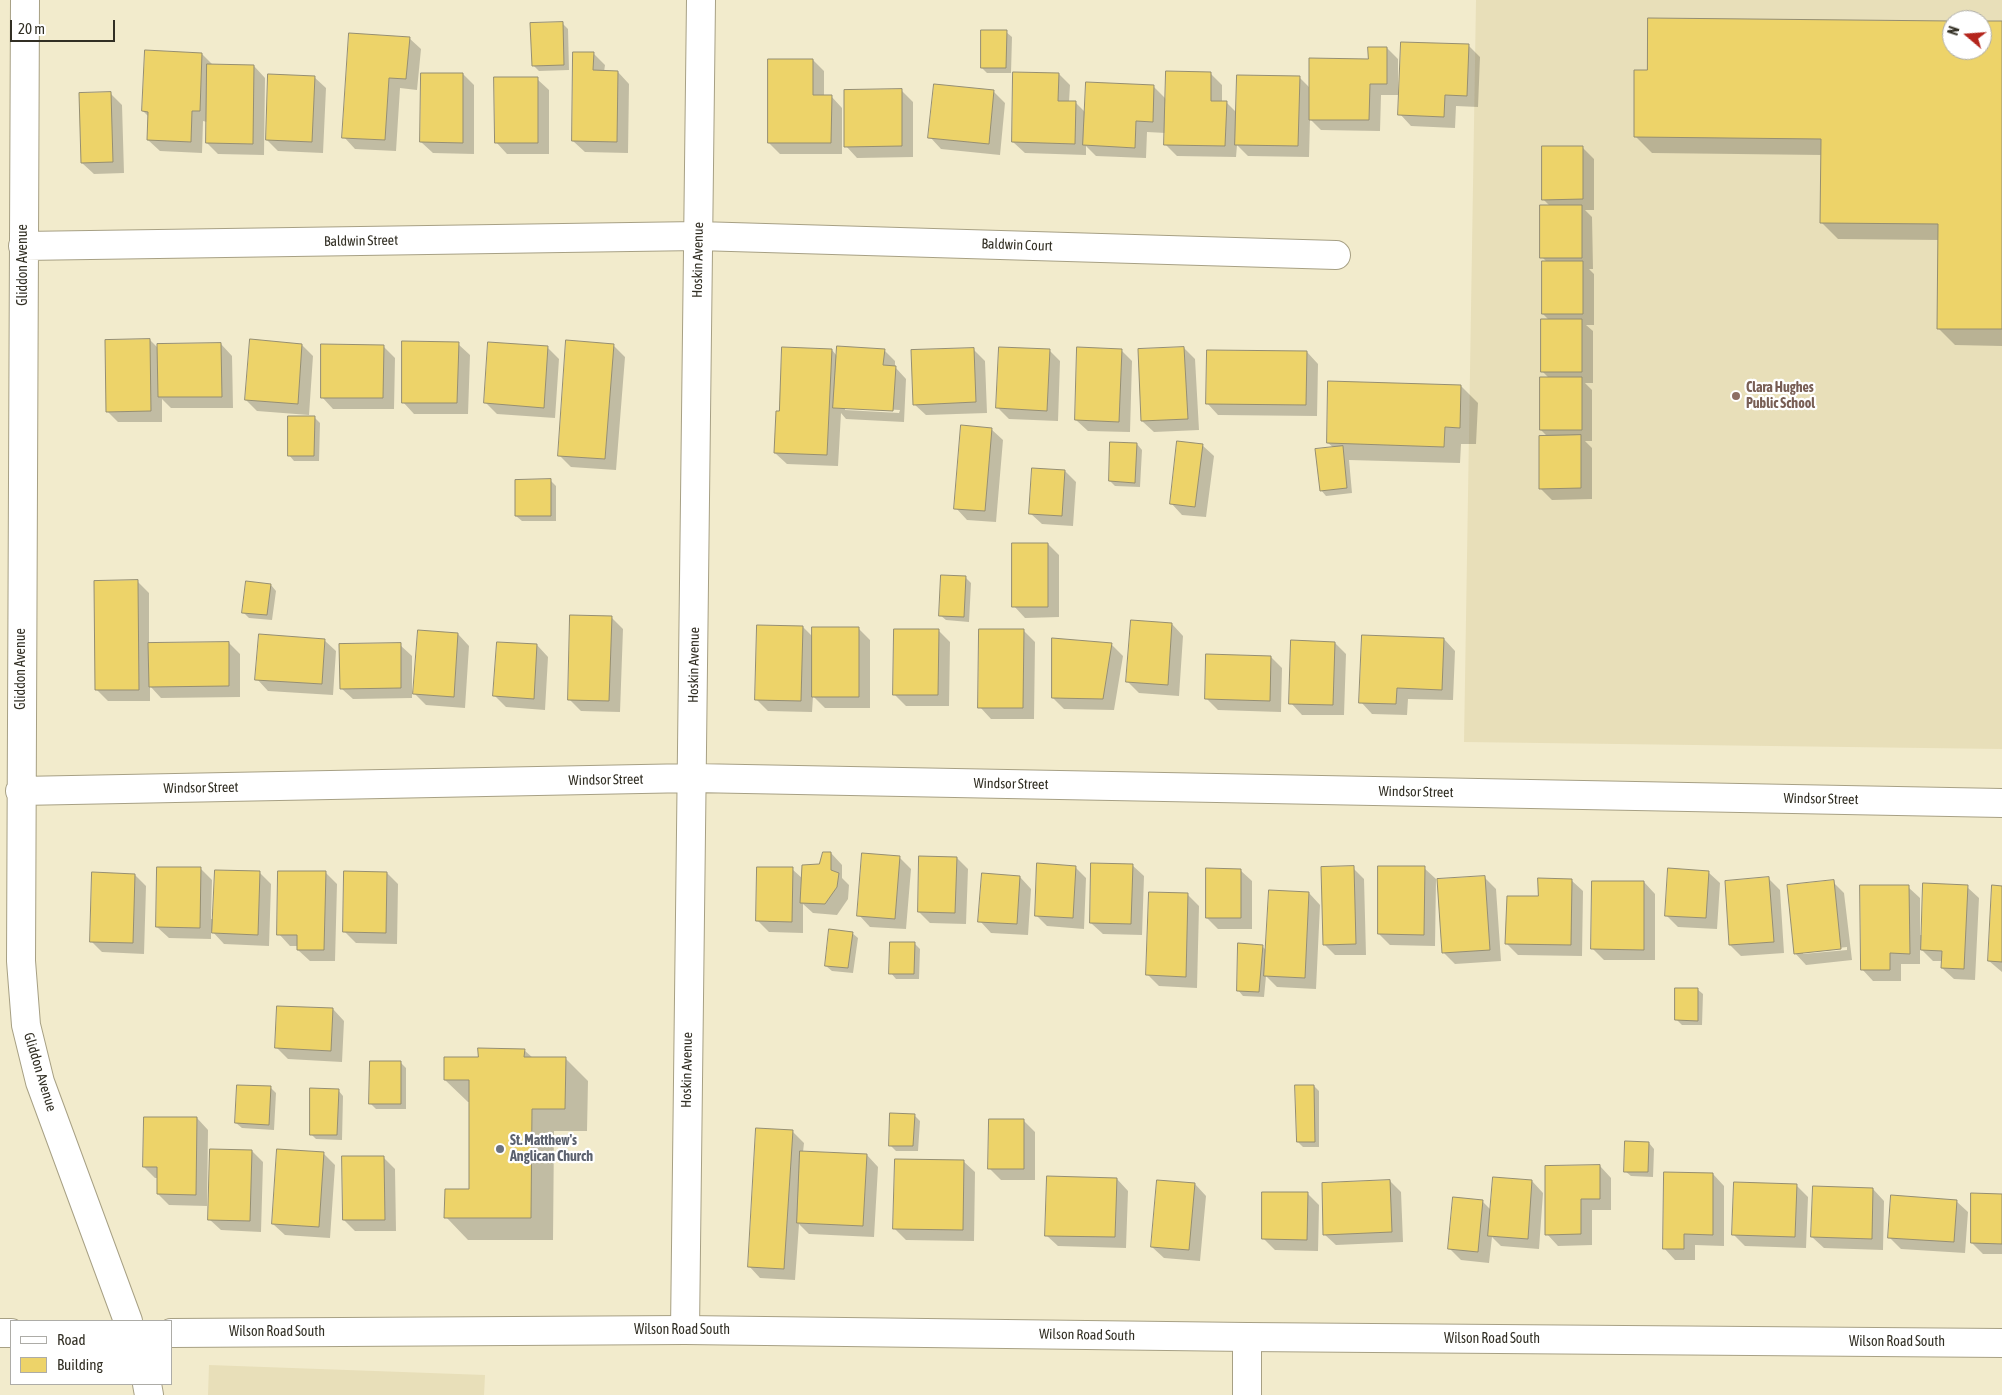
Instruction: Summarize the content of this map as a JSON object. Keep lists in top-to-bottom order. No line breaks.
{"streets":{"street":["Baldwin Street","Baldwin Court","Hoskin Avenue","Gliddon Avenue","Windsor Street","Wilson Road South"]},"crossings":[["Baldwin Street","Baldwin Court"],["Baldwin Street","Hoskin Avenue"],["Baldwin Street","Gliddon Avenue"],["Baldwin Court","Hoskin Avenue"],["Hoskin Avenue","Windsor Street"],["Hoskin Avenue","Wilson Road South"],["Gliddon Avenue","Windsor Street"]],"places":["Clara Hughes Public School","St. Matthew's Anglican Church"],"legend":["Road","Building"],"scale_bar":"20 m","north":"left"}
